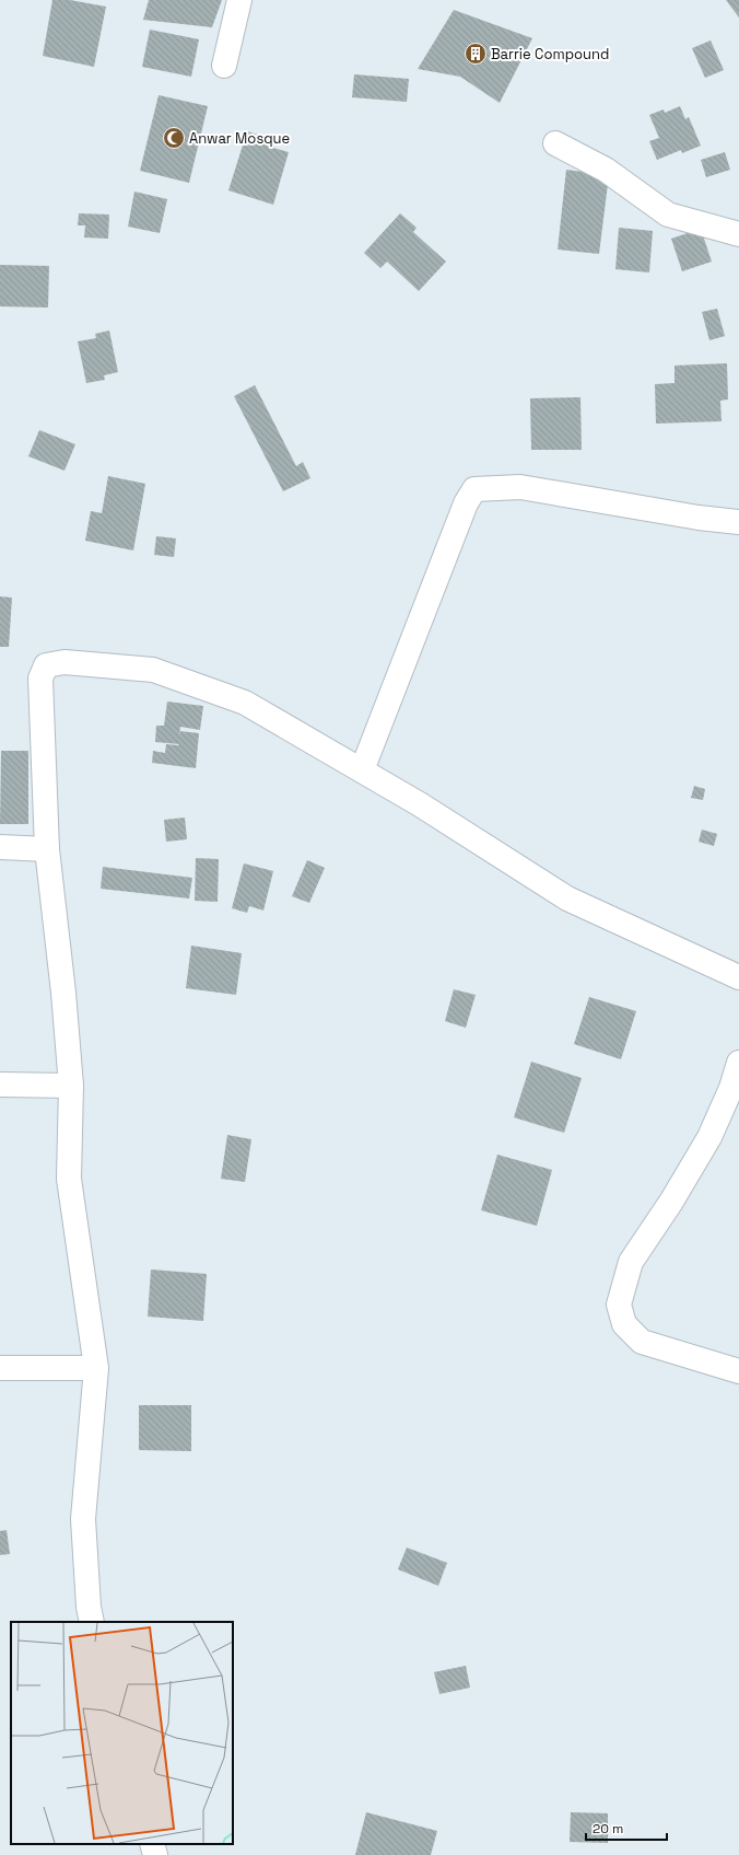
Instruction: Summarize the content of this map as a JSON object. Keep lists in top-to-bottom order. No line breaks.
{"places":{"building":["Barrie Compound"],"mosque":["Anwar Mosque"]},"scale_bar":"20 m"}
